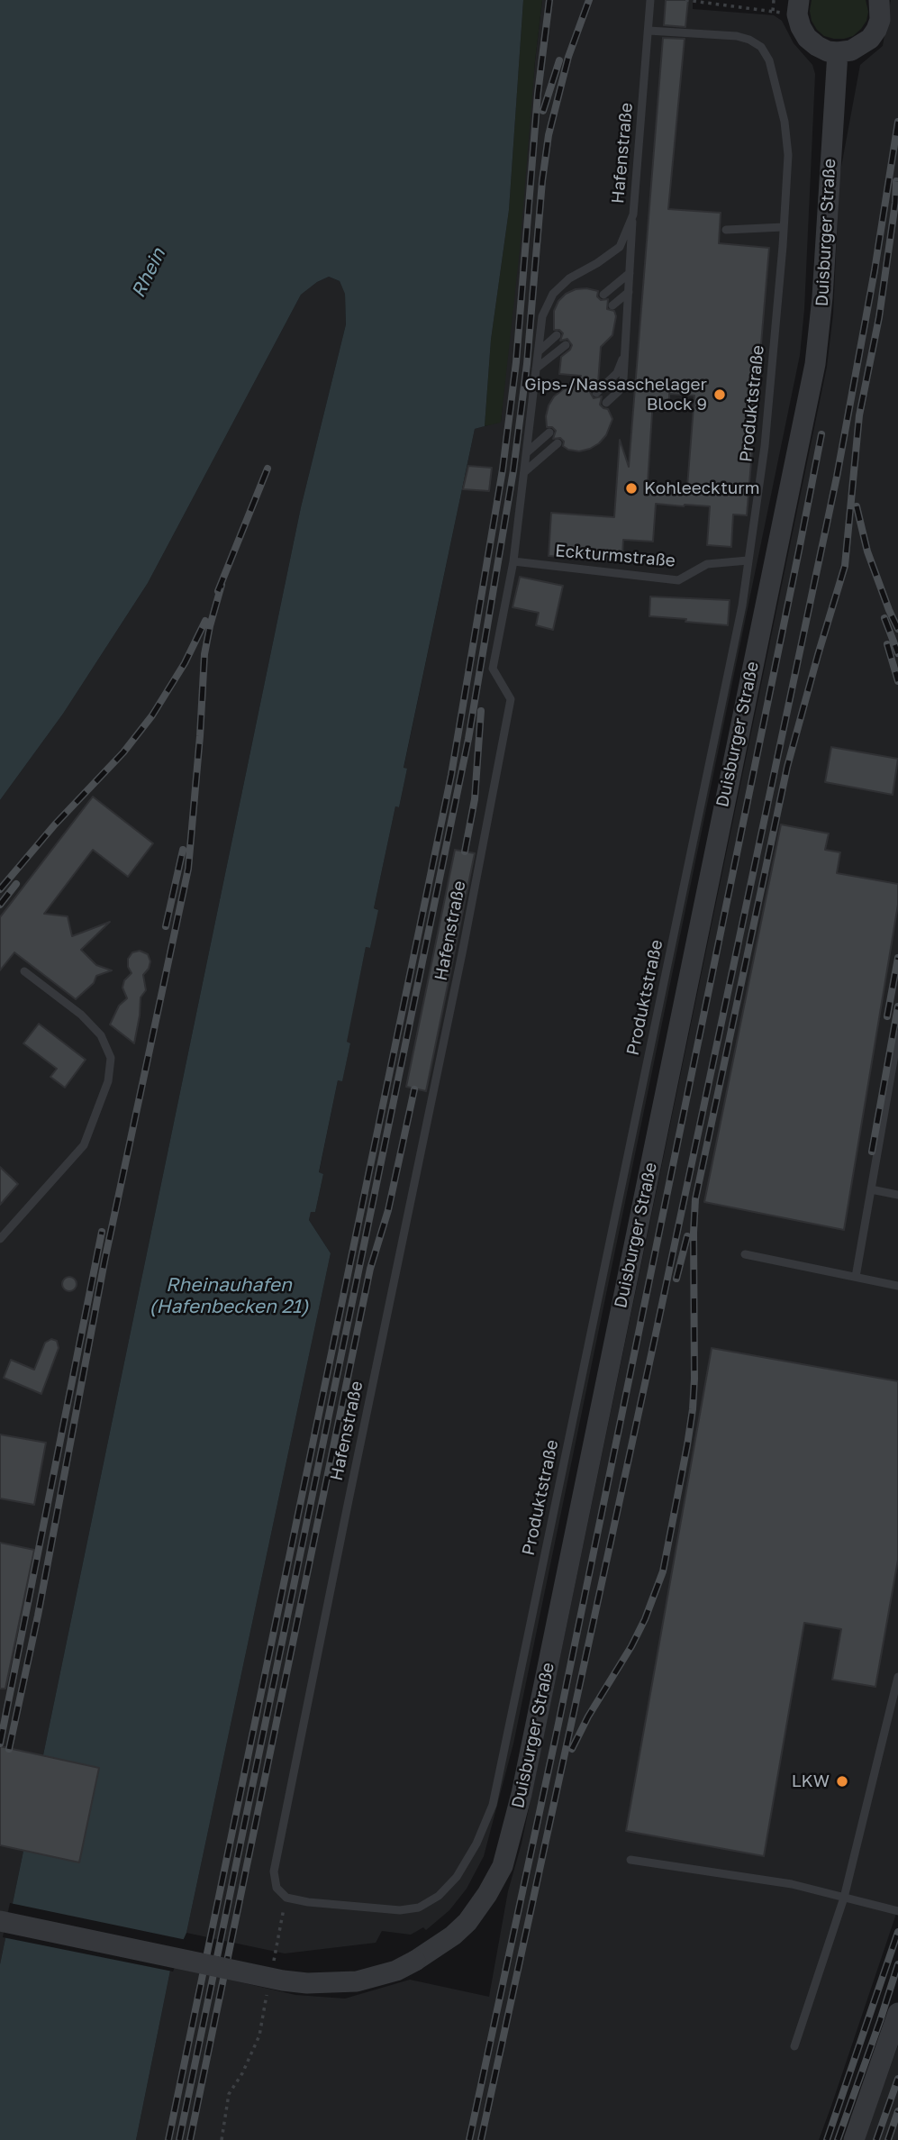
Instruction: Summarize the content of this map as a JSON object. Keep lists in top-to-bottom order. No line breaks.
{"streets":{"street":["Duisburger Straße"],"lane":["Hafenstraße","Produktstraße","Eckturmstraße"]},"crossings":[["Hafenstraße","Produktstraße"],["Hafenstraße","Eckturmstraße"],["Produktstraße","Eckturmstraße"]],"water":["Rhein","Rheinauhafen (Hafenbecken 21)"],"places":["Gips-/Nassaschelager Block 9","Kohleeckturm","LKW"]}
